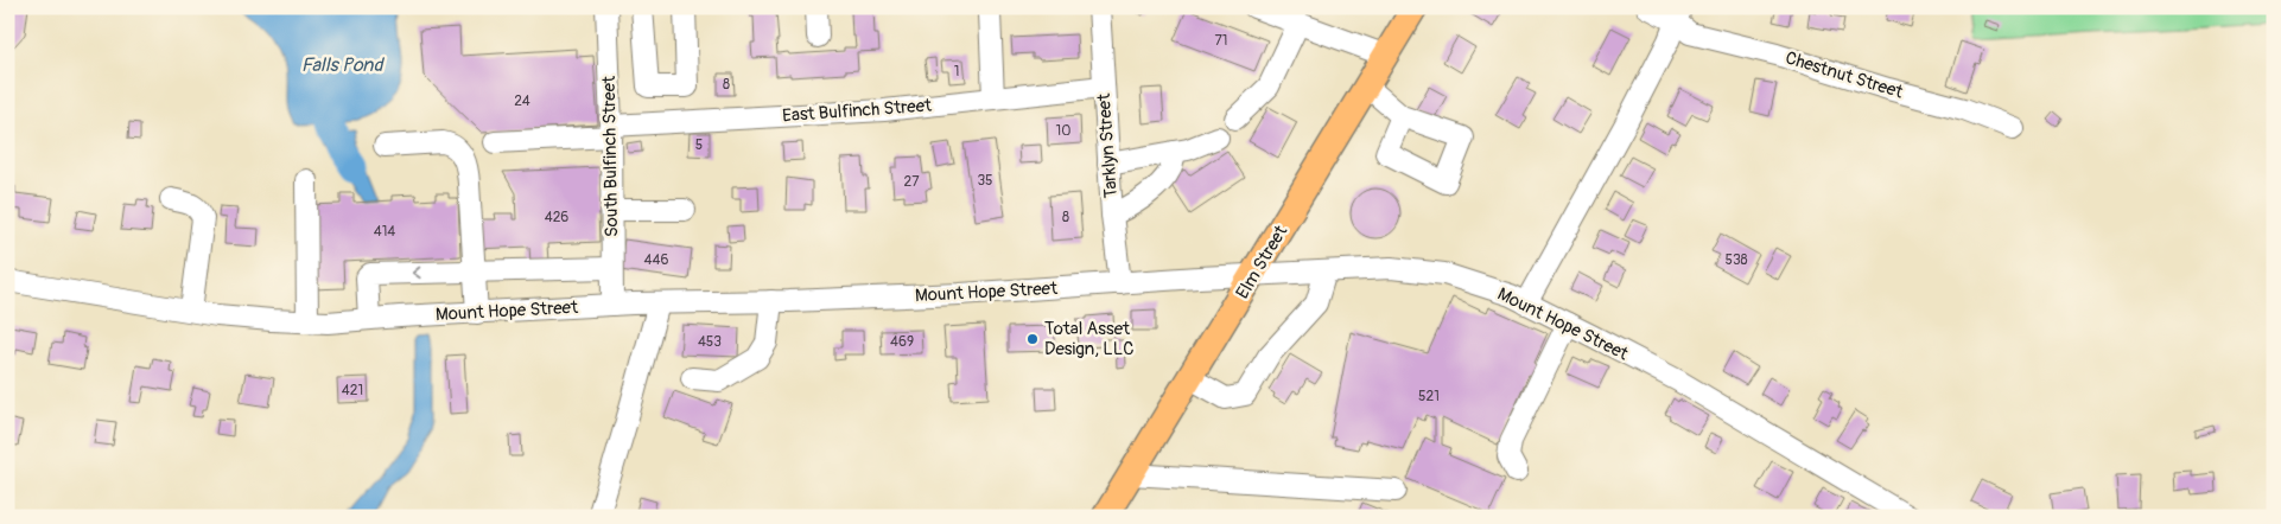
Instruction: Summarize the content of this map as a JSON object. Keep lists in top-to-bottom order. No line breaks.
{"streets":{"main road":["Elm Street"],"street":["Chestnut Street","East Bulfinch Street","Tarklyn Street","South Bulfinch Street","Mount Hope Street"]},"crossings":[["East Bulfinch Street","Tarklyn Street"],["East Bulfinch Street","South Bulfinch Street"],["Tarklyn Street","Mount Hope Street"],["South Bulfinch Street","Mount Hope Street"],["Elm Street","Mount Hope Street"]],"water":["Falls Pond"],"places":["Total Asset Design, LLC"],"house_numbers":["71","1","8","24","10","5","35","27","426","8","414","446","538","453","469","421","521"]}
